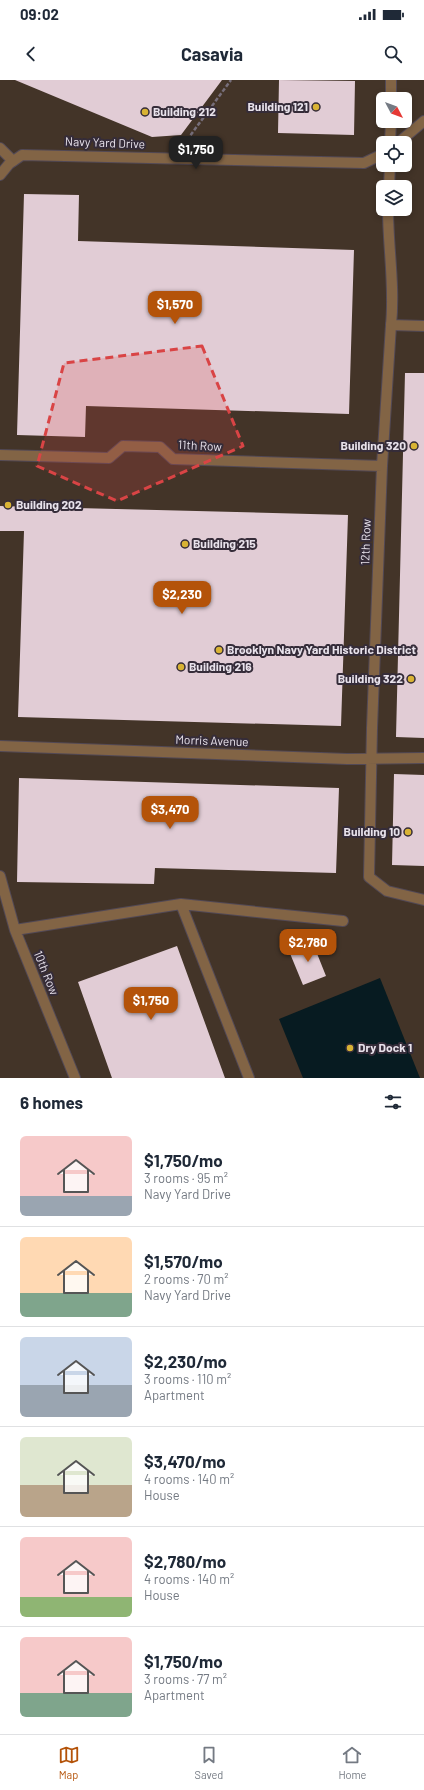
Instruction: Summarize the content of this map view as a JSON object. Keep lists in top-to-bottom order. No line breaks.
{"streets":{"street":["Navy Yard Drive","11th Row","12th Row","Morris Avenue","10th Row"]},"crossings":[["11th Row","12th Row"],["12th Row","Morris Avenue"]],"places":["Building 121","Building 212","Building 320","Building 202","Building 215","Brooklyn Navy Yard Historic District","Building 216","Building 322","Building 10","Dry Dock 1"],"north":"bottom right","page":{"status":"09:02","header":"Casavia","price":["$1,750","$1,570","$2,230","$3,470","$2,780","$1,750"],"heading":"6 homes","list":[{"name":"$1,750/mo","note":"3 rooms · 95 m² · Navy Yard Drive"},{"name":"$1,570/mo","note":"2 rooms · 70 m² · Navy Yard Drive"},{"name":"$2,230/mo","note":"3 rooms · 110 m² · Apartment"},{"name":"$3,470/mo","note":"4 rooms · 140 m² · House"},{"name":"$2,780/mo","note":"4 rooms · 140 m² · House"},{"name":"$1,750/mo","note":"3 rooms · 77 m² · Apartment"}],"tabs":["Map","Saved","Home"]}}
